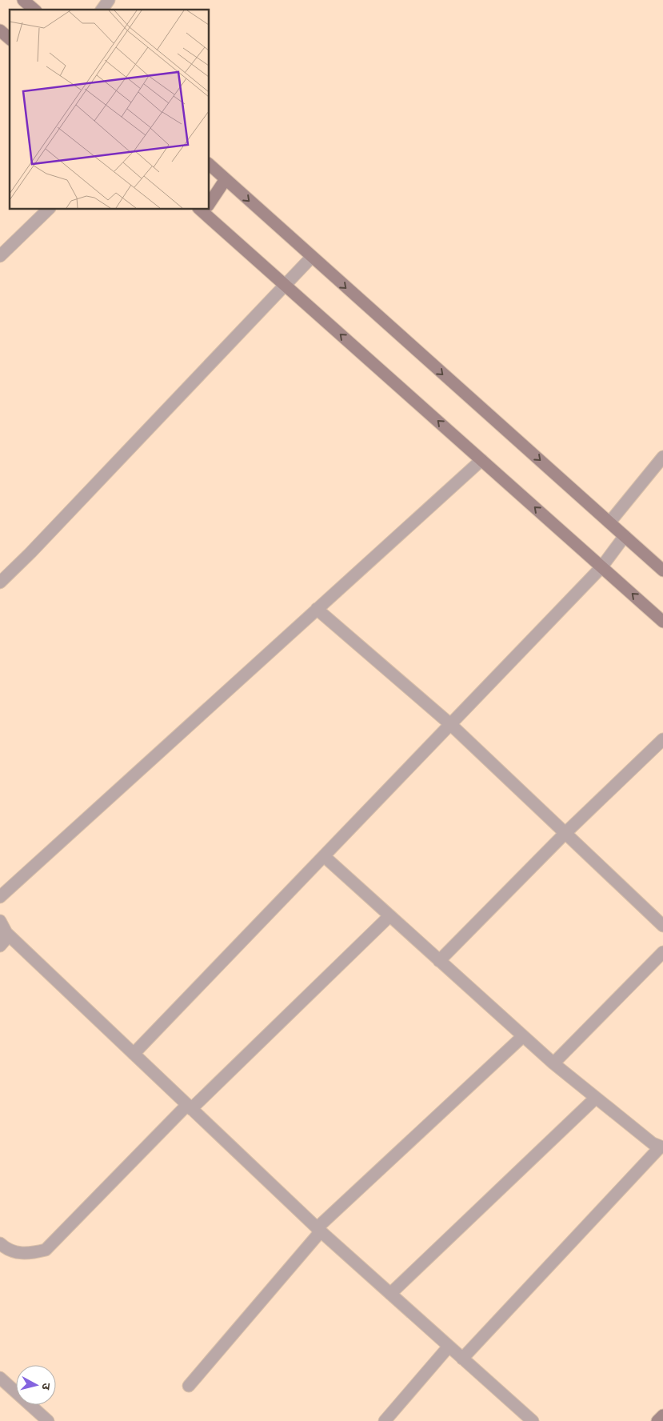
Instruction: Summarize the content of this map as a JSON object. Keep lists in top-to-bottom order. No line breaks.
{"north":"right"}
